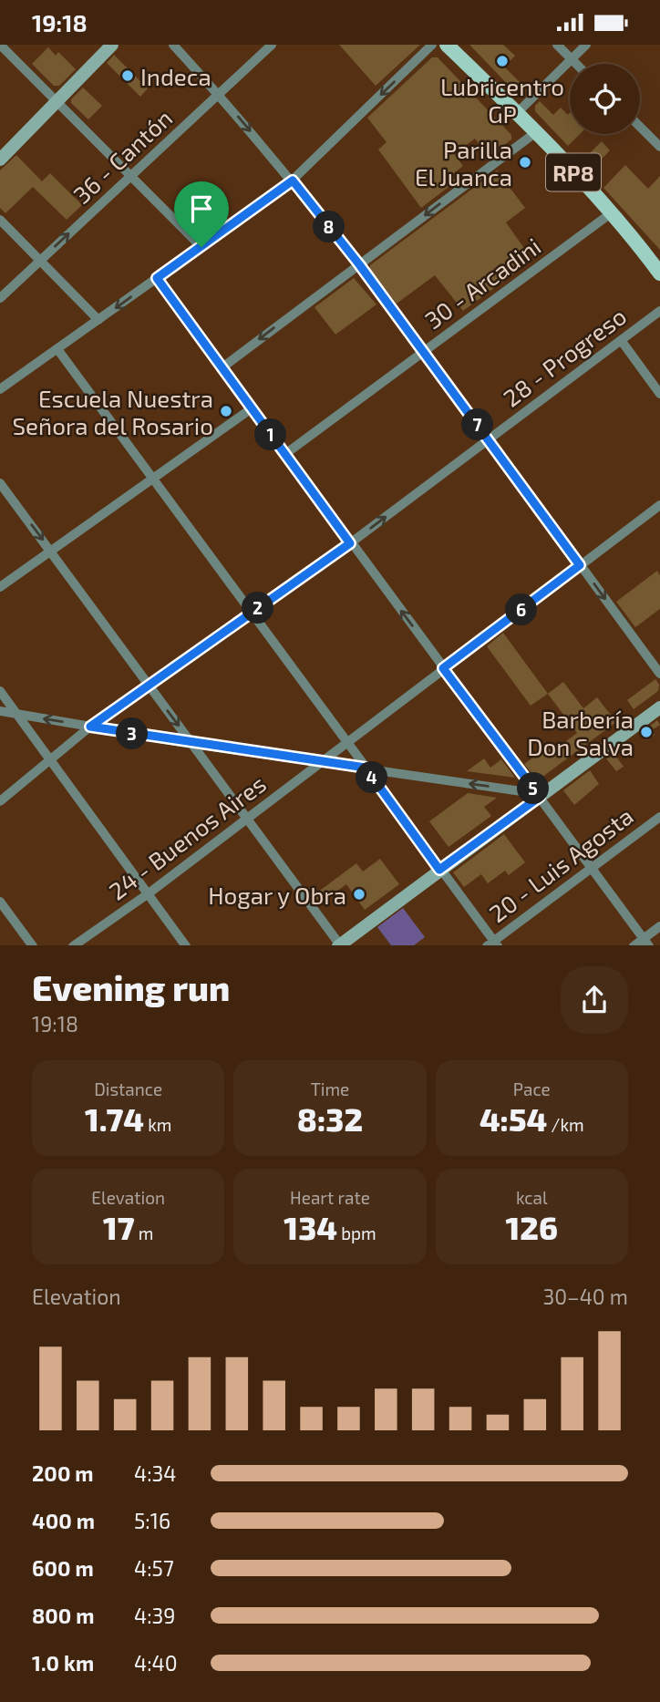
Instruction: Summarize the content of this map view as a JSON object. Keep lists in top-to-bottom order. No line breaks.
{"streets":{"main road":["RP8"],"street":["36 - Cantón","30 - Arcadini","28 - Progreso","24 - Buenos Aires","20 - Luis Agosta"]},"crossings":[["RP8","30 - Arcadini"]],"places":["Lubricentro GP","Indeca","Parilla El Juanca","Escuela Nuestra Señora del Rosario","Barbería Don Salva","Hogar y Obra"],"page":{"status":"19:18","pins":["8","7","1","2","6","3","4","5"],"heading":["Evening run","19:18"],"stats":[["Distance","1.74 km"],["Time","8:32"],["Pace","4:54 /km"],["Elevation","17 m"],["Heart rate","134 bpm"],["kcal","126"]],"chart":["Elevation","30–40 m"],"list":[{"name":"200 m","note":"4:34"},{"name":"400 m","note":"5:16"},{"name":"600 m","note":"4:57"},{"name":"800 m","note":"4:39"},{"name":"1.0 km","note":"4:40"}]}}
